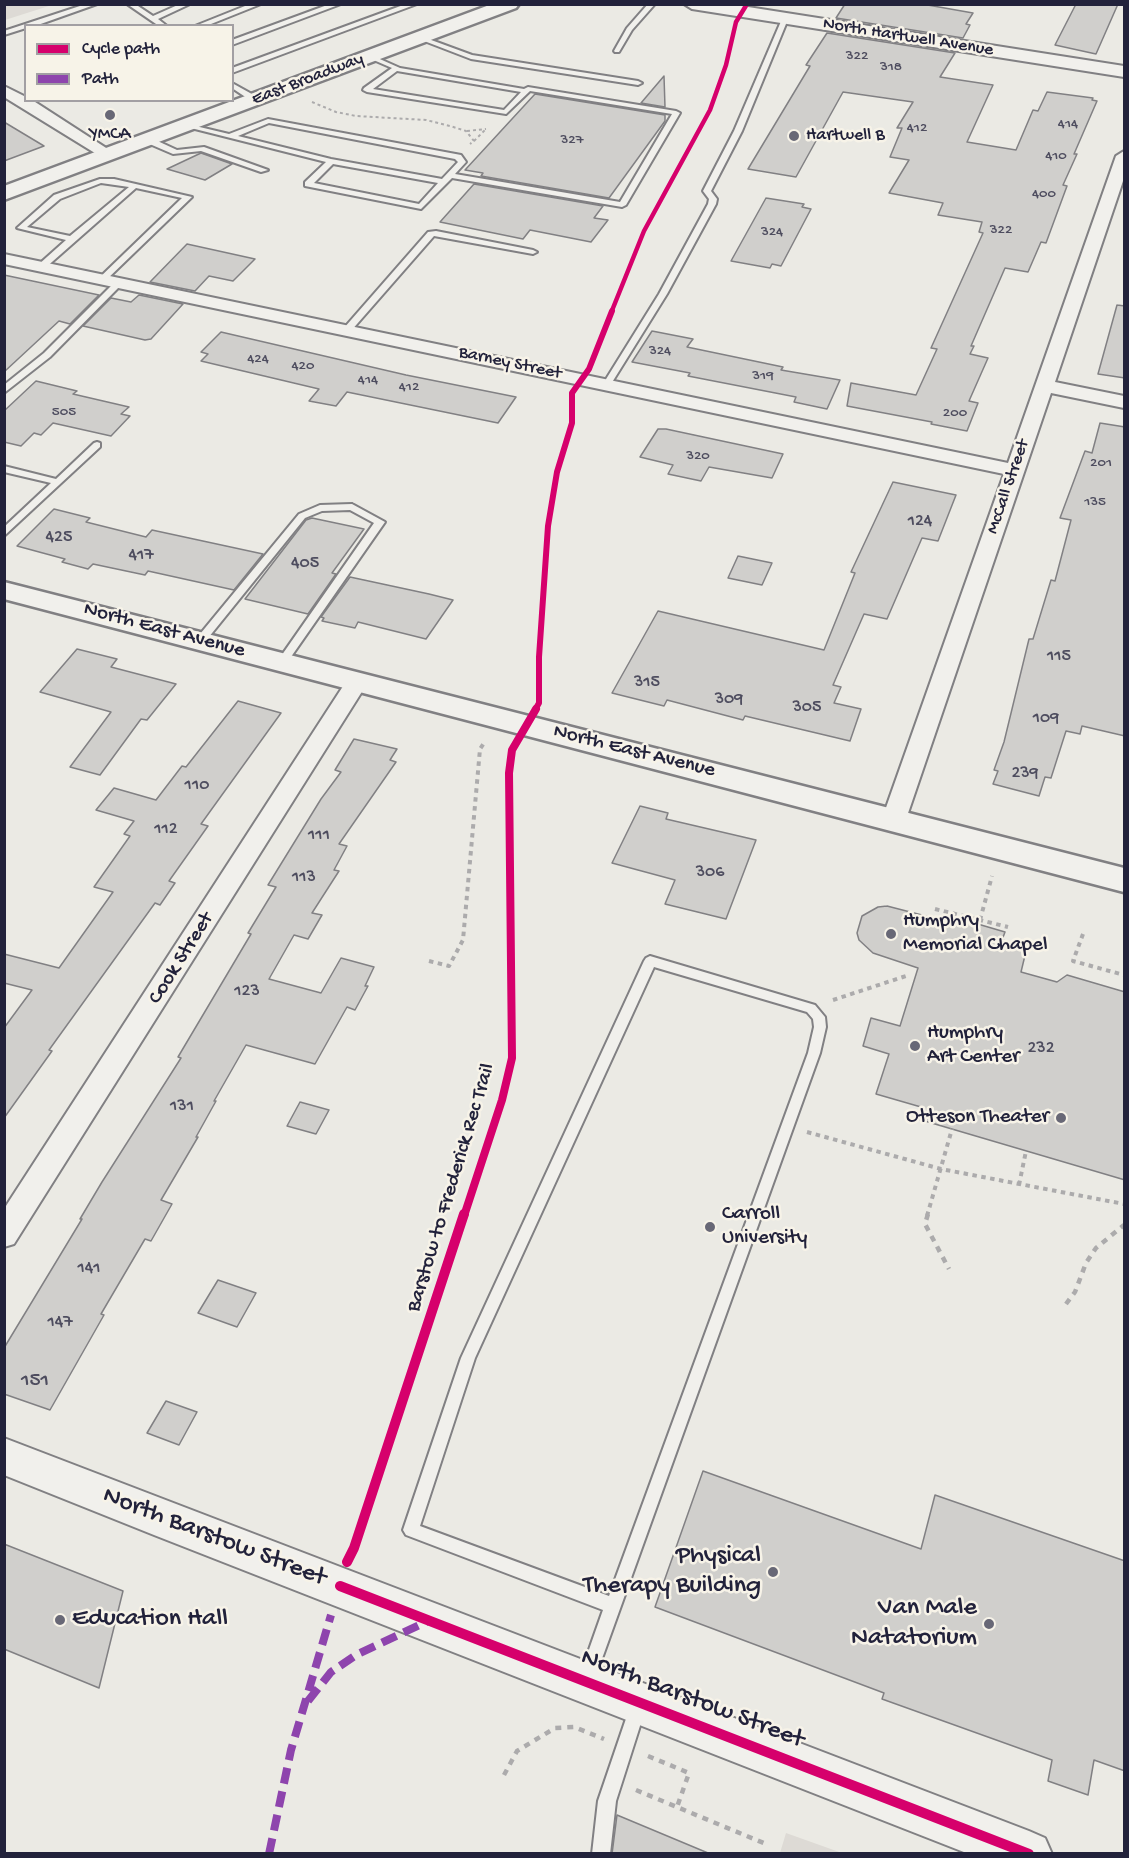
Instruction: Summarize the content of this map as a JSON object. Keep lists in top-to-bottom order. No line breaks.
{"streets":{"main road":["East Broadway","North East Avenue"],"street":["North Hartwell Avenue","Barney Street","McCall Street","Cook Street","North Barstow Street"],"cycle path":["Barstow to Frederick Rec Trail"]},"crossings":[["Barney Street","McCall Street"],["McCall Street","North East Avenue"],["North East Avenue","Cook Street"]],"places":["YMCA","Hartwell B","Humphry Memorial Chapel","Humphry Art Center","Otteson Theater","Carroll University","Physical Therapy Building","Education Hall","Van Male Natatorium"],"house_numbers":["322","318","414","412","327","410","400","322","324","324","424","420","319","414","412","505","200","320","201","135","124","425","417","405","115","315","309","305","109","239","110","112","111","306","113","123","232","131","141","147","151"],"legend":["Cycle path","Path"]}
